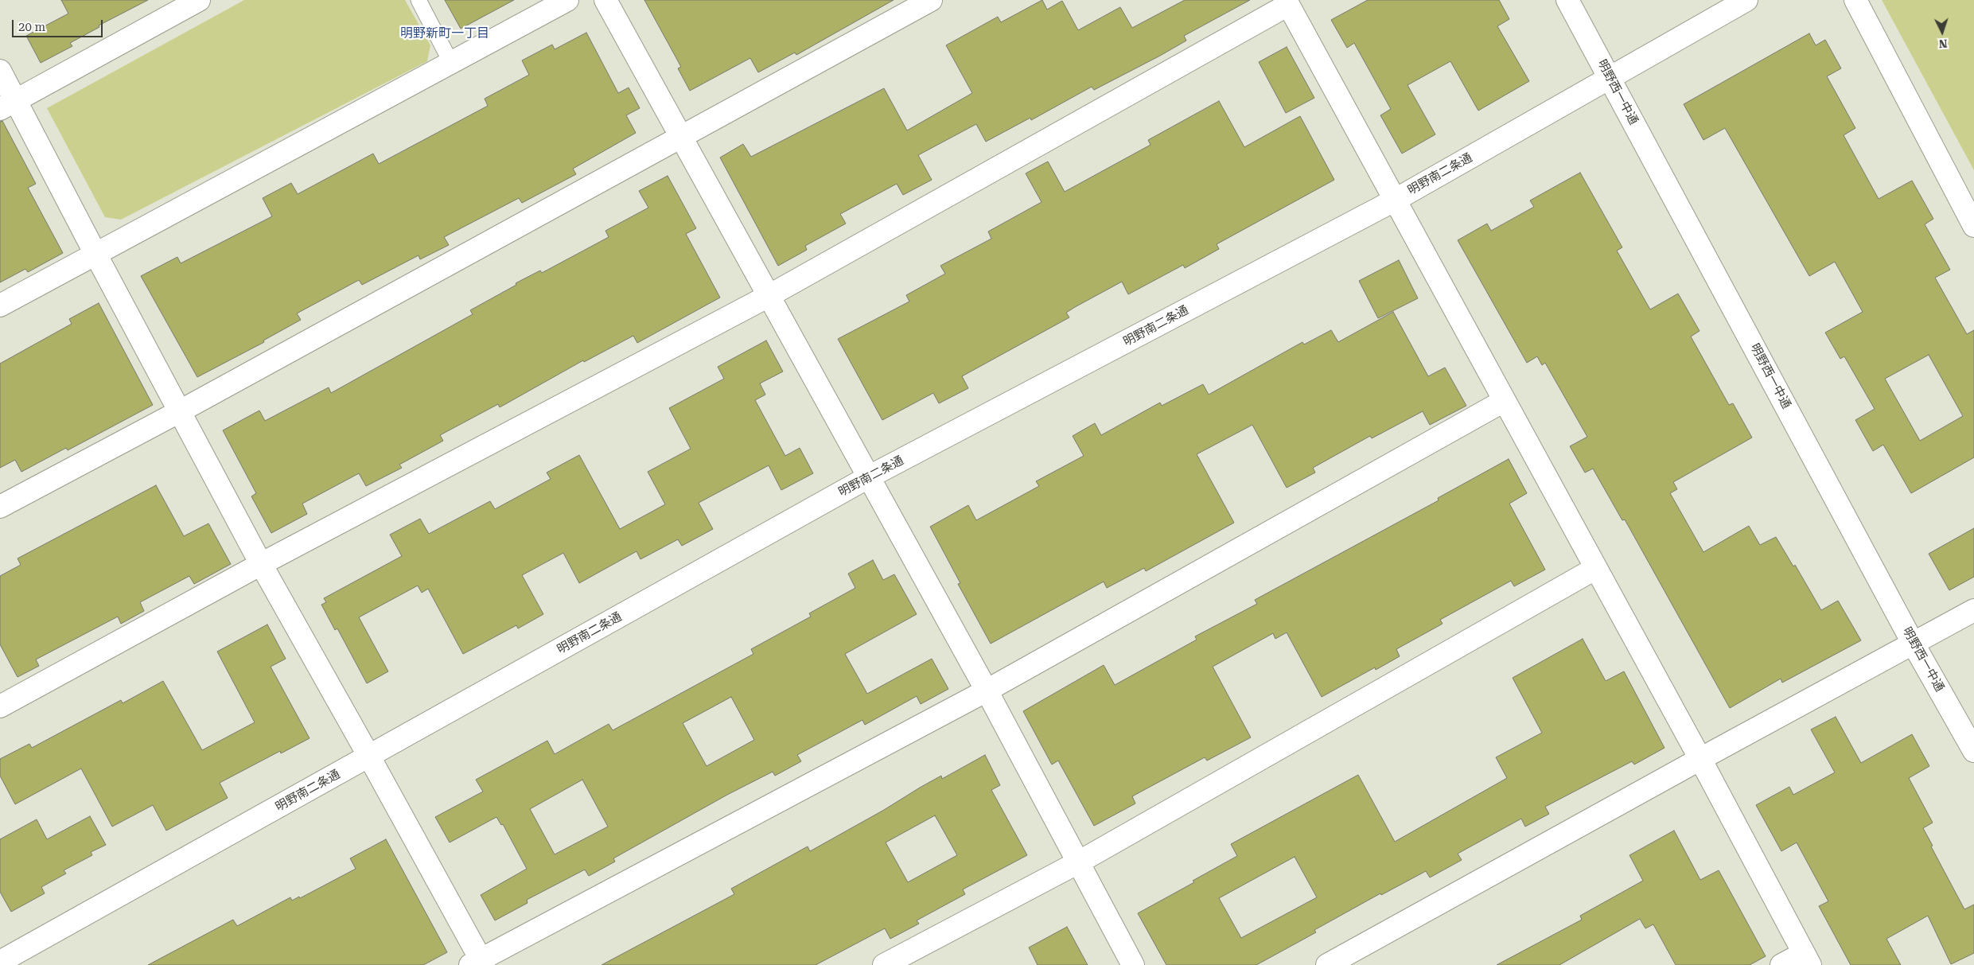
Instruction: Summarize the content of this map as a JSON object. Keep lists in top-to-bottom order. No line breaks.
{"streets":{"street":["明野西一中通","明野南二条通"]},"crossings":[["明野西一中通","明野南二条通"]],"districts":["明野新町一丁目"],"scale_bar":"20 m","north":"bottom"}
